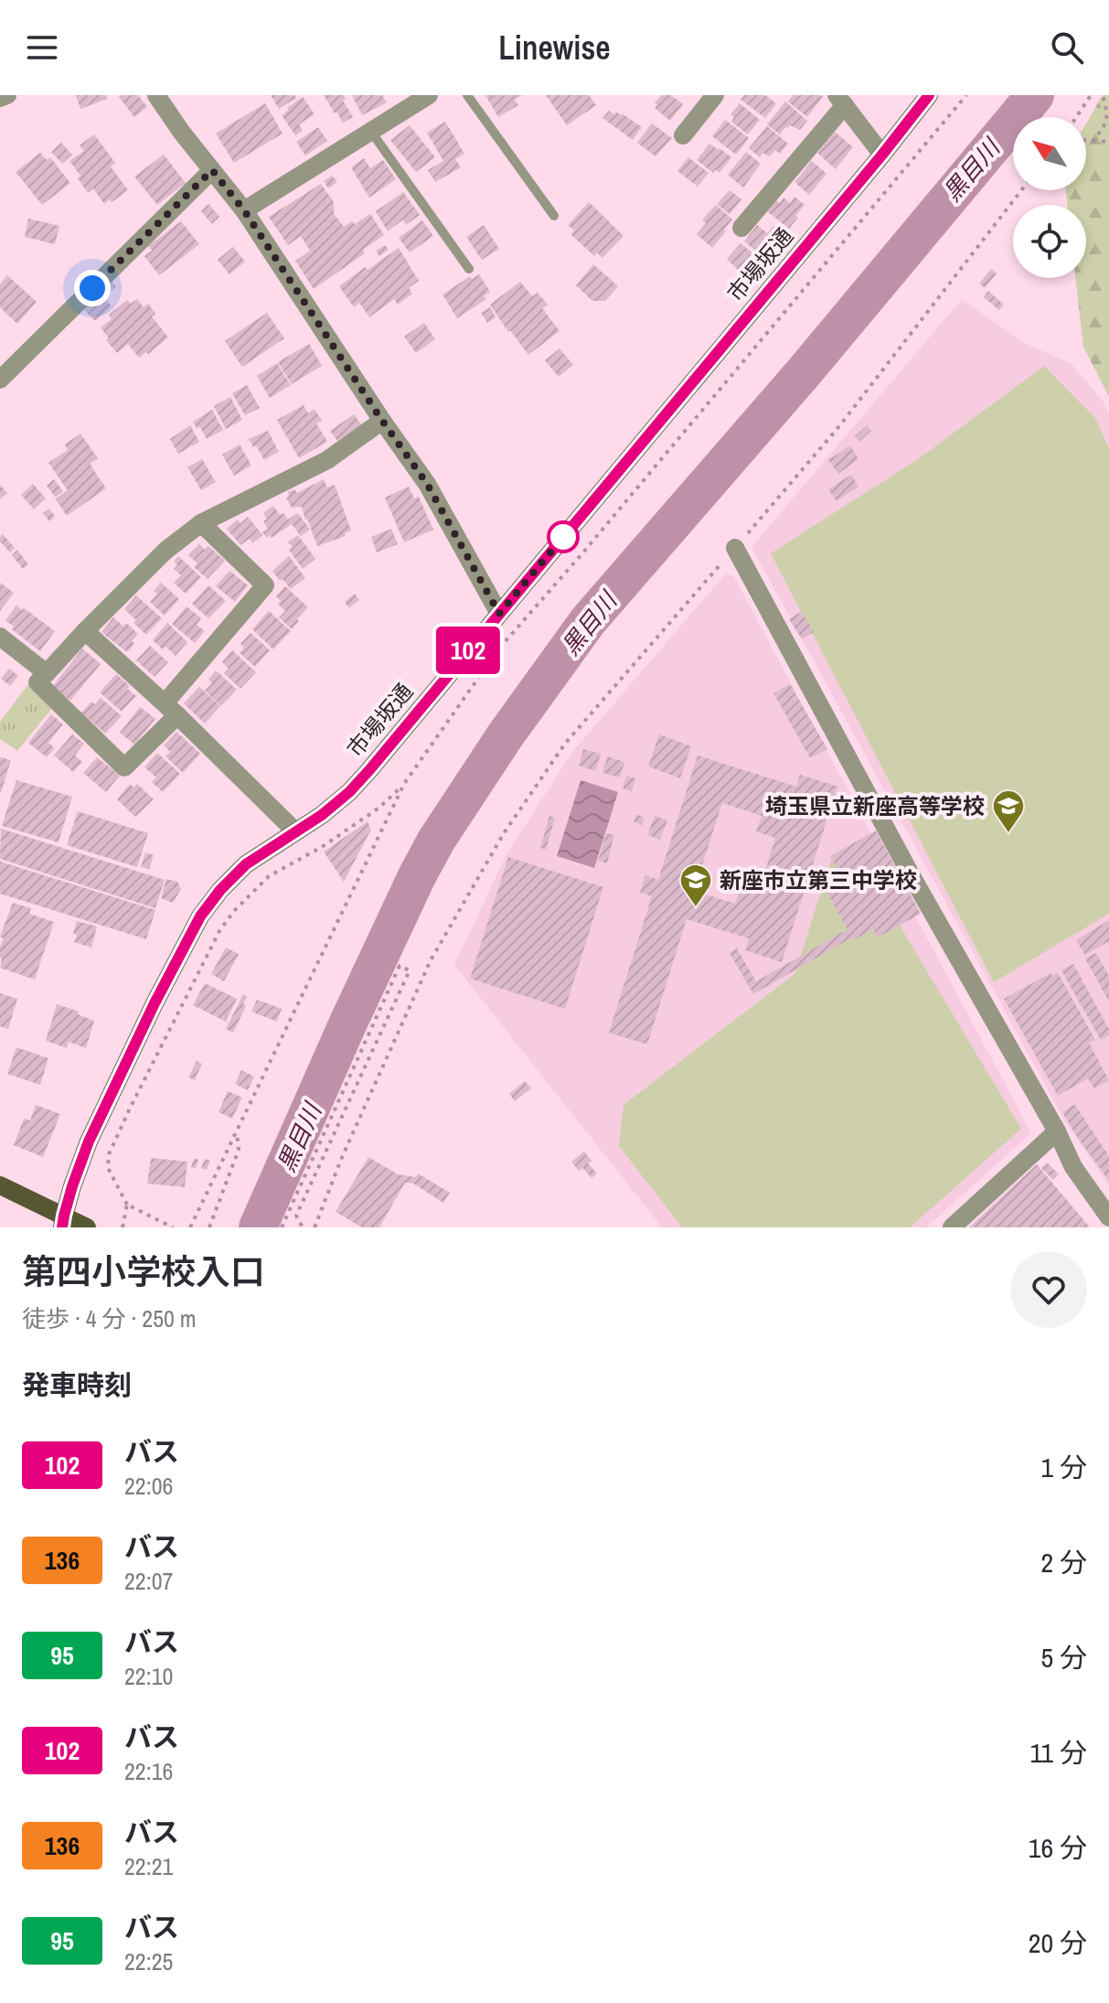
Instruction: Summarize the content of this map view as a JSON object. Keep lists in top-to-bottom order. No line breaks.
{"streets":{"street":["市場坂通"]},"water":["黒目川"],"places":{"school or university":["埼玉県立新座高等学校","新座市立第三中学校"]},"lines":["bus line 102"],"north":"top left","page":{"header":"Linewise","on_map":"102","heading":[["第四小学校入口","徒歩 · 4 分 · 250 m"],"発車時刻"],"list":[{"mark":"102","name":"バス","note":"22:06","value":"1 分"},{"mark":"136","name":"バス","note":"22:07","value":"2 分"},{"mark":"95","name":"バス","note":"22:10","value":"5 分"},{"mark":"102","name":"バス","note":"22:16","value":"11 分"},{"mark":"136","name":"バス","note":"22:21","value":"16 分"},{"mark":"95","name":"バス","note":"22:25","value":"20 分"}]}}
